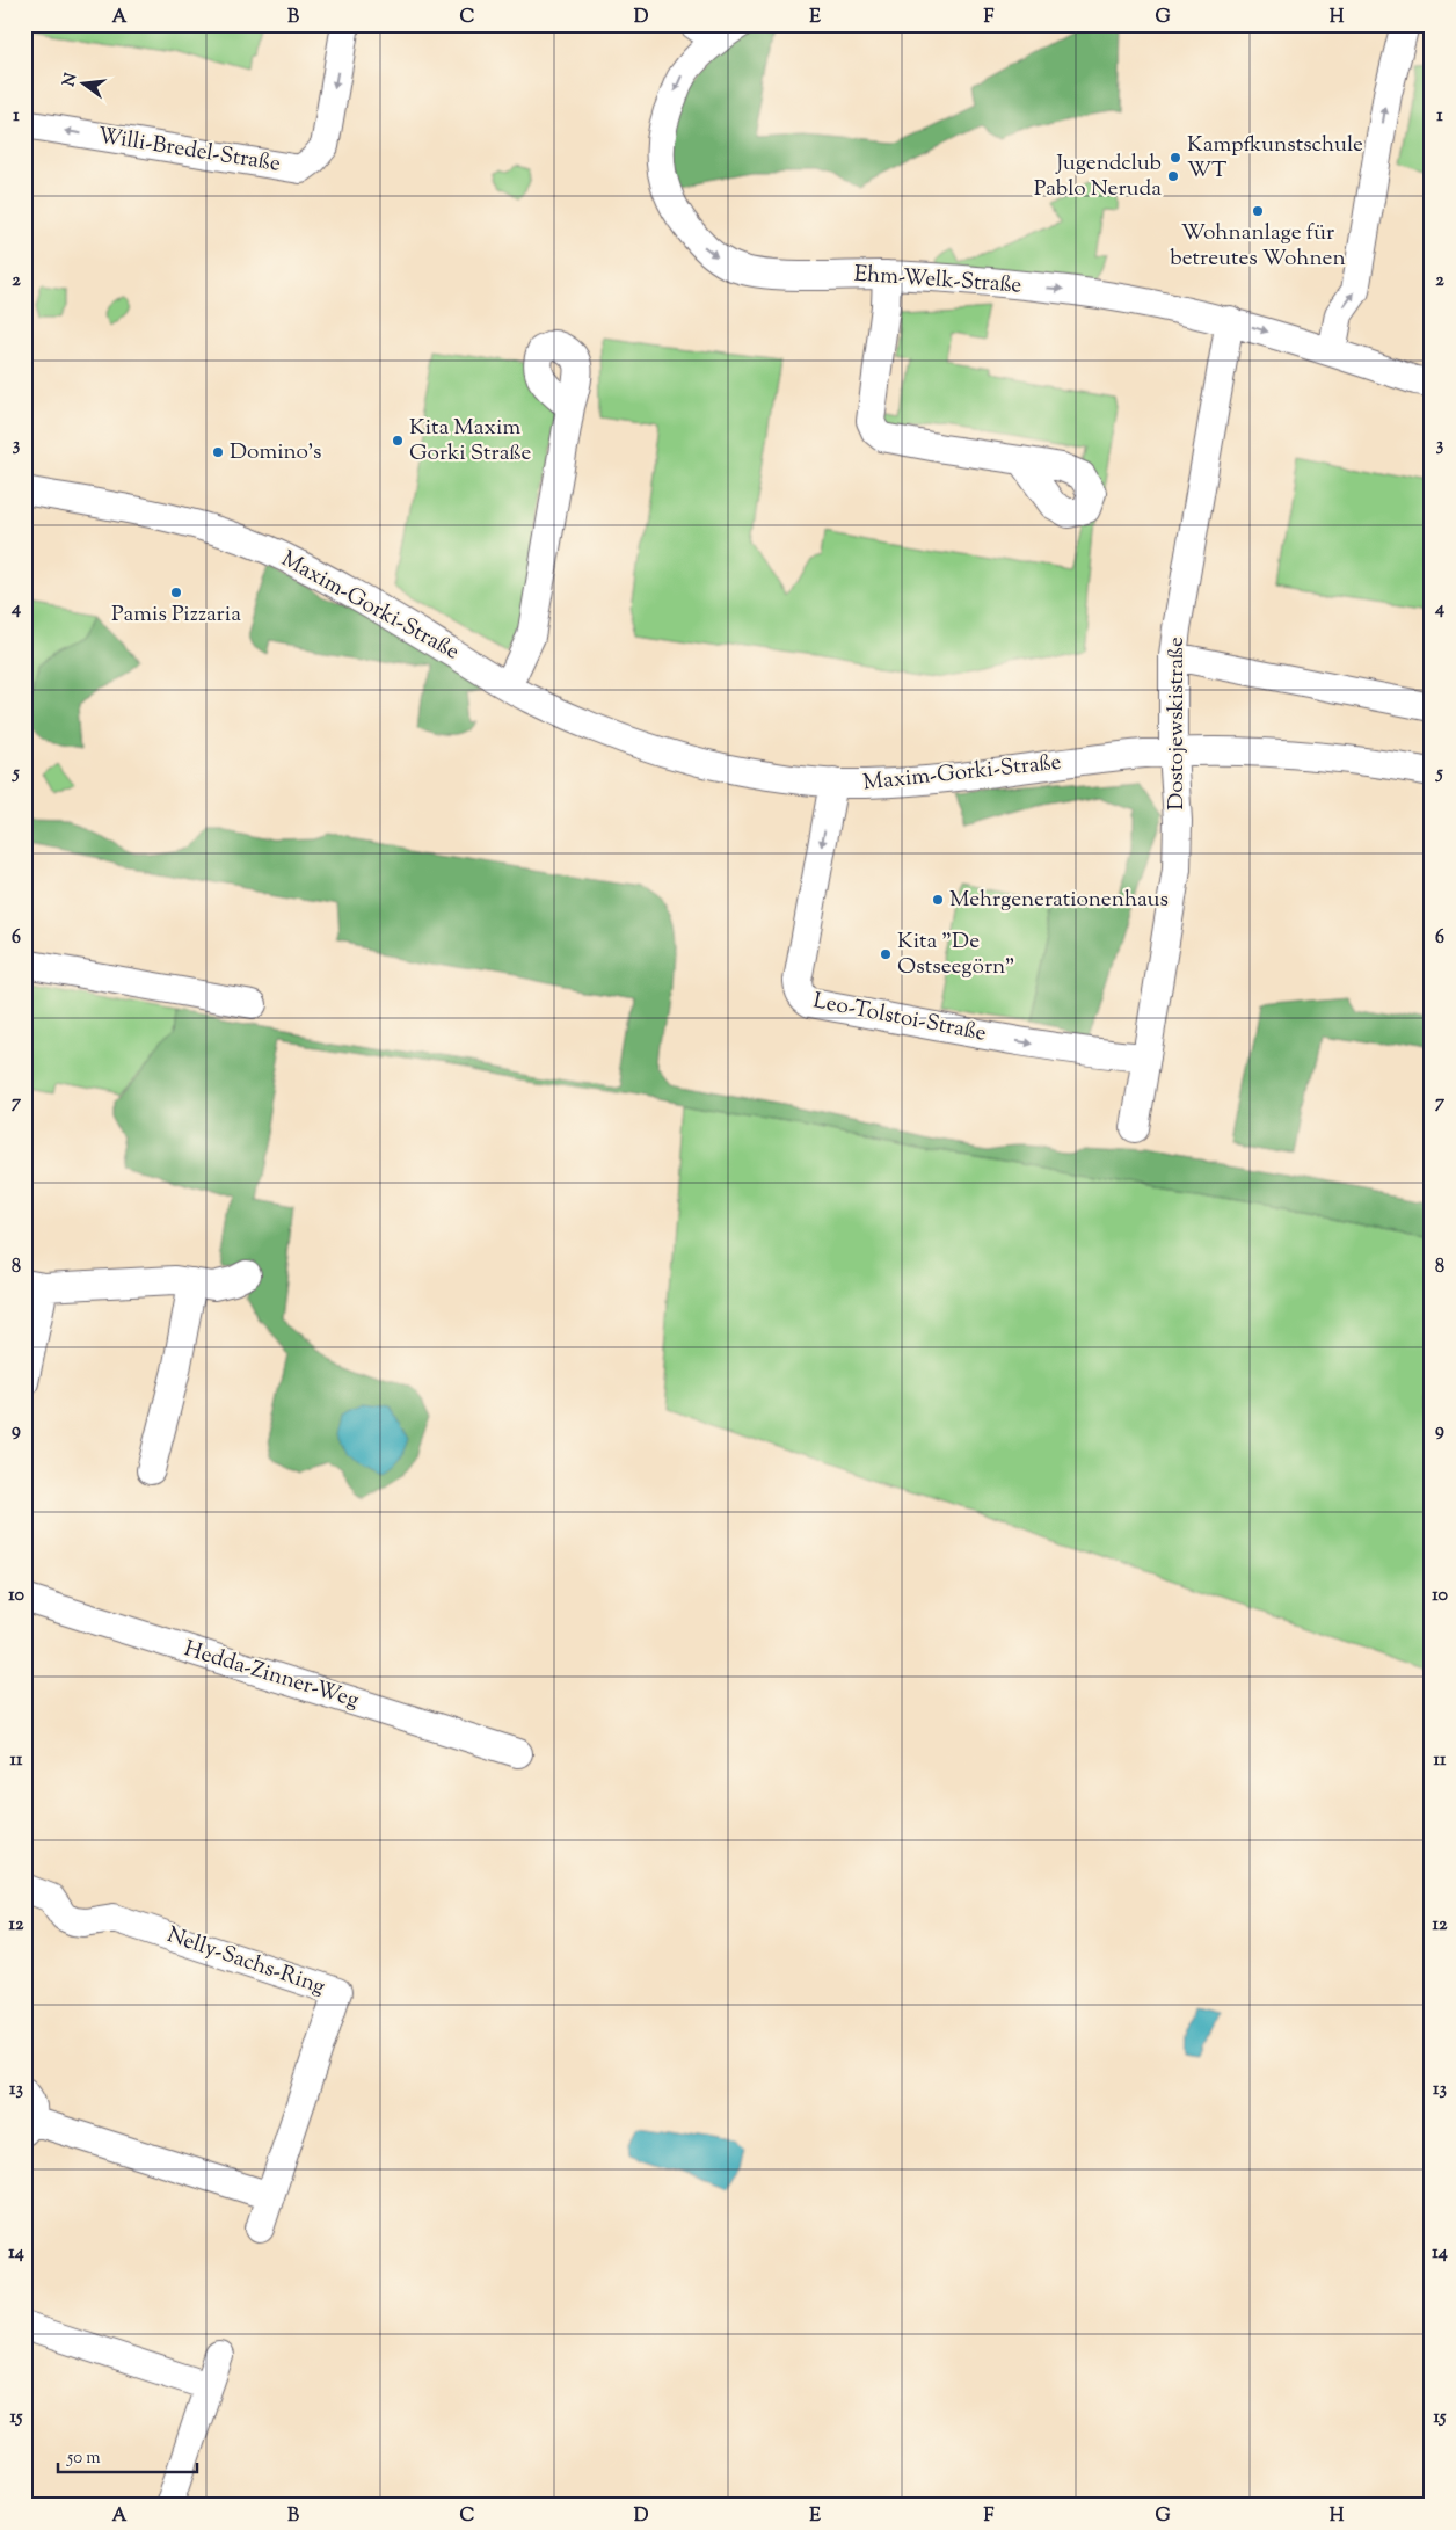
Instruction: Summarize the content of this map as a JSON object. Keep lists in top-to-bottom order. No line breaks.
{"streets":{"street":["Willi-Bredel-Straße","Ehm-Welk-Straße","Maxim-Gorki-Straße","Dostojewskistraße","Leo-Tolstoi-Straße","Hedda-Zinner-Weg","Nelly-Sachs-Ring"]},"crossings":[["Ehm-Welk-Straße","Dostojewskistraße"],["Maxim-Gorki-Straße","Dostojewskistraße"],["Maxim-Gorki-Straße","Leo-Tolstoi-Straße"],["Dostojewskistraße","Leo-Tolstoi-Straße"]],"one_way":["Ehm-Welk-Straße"],"places":["Kampfkunstschule WT","Jugendclub Pablo Neruda","Wohnanlage für betreutes Wohnen","Kita Maxim Gorki Straße","Domino's","Pamis Pizzaria","Mehrgenerationenhaus","Kita \"De Ostseegörn\""],"scale_bar":"50 m","north":"left","grid":{"columns":["A","B","C","D","E","F","G","H"],"rows":["1","2","3","4","5","6","7","8","9","10","11","12","13","14","15"]}}
